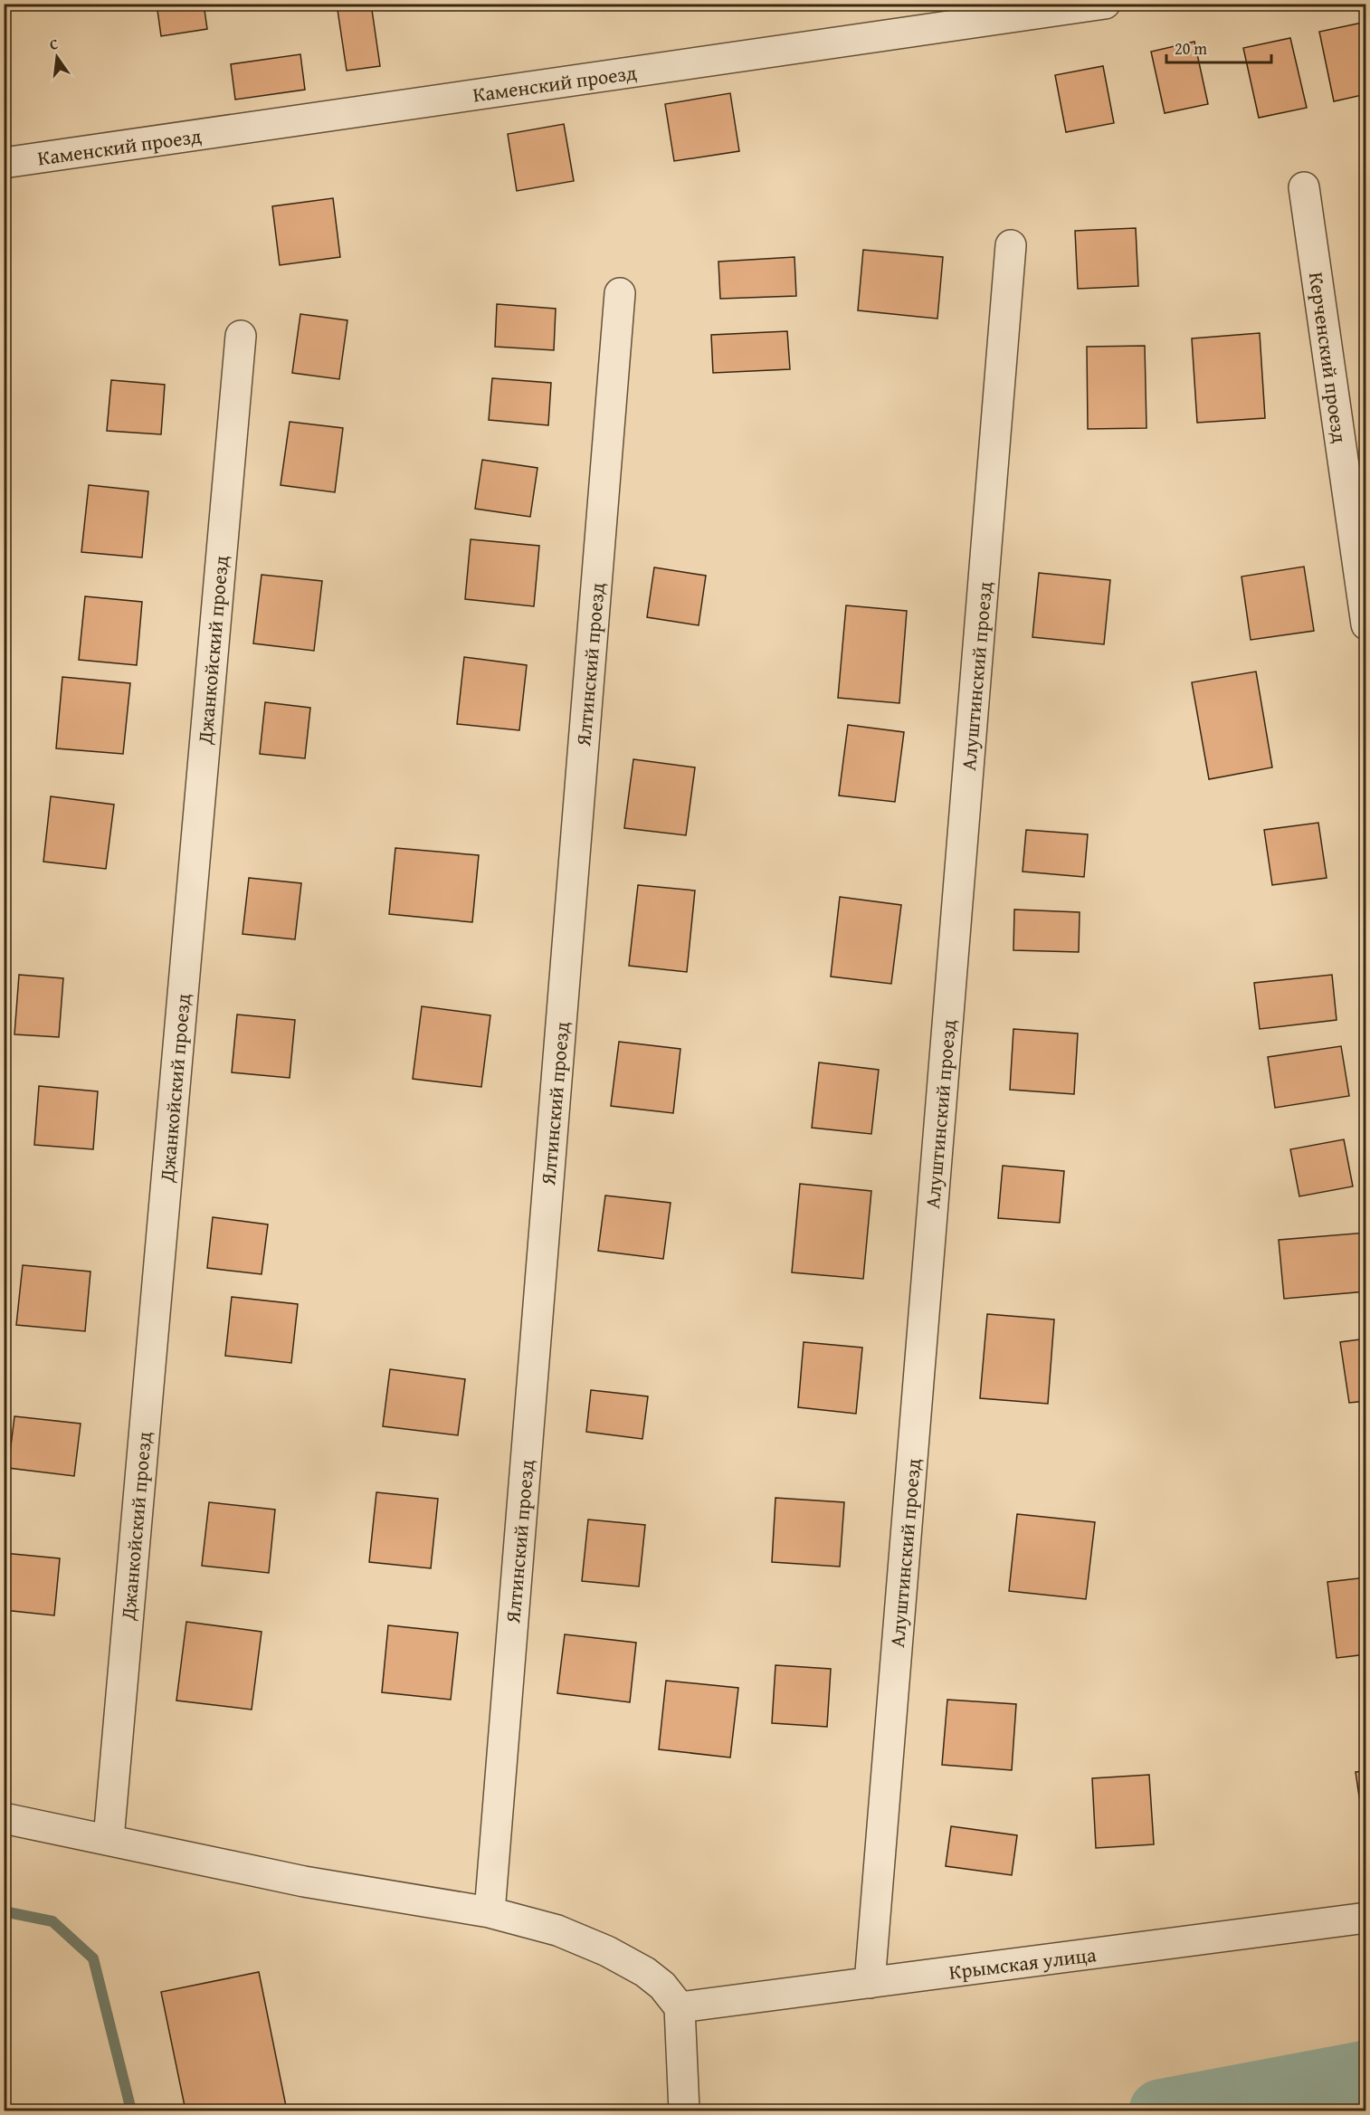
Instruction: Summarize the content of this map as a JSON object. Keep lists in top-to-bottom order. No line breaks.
{"streets":{"street":["Каменский проезд","Керченский проезд","Джанкойский проезд","Ялтинский проезд","Алуштинский проезд","Крымская улица"]},"crossings":[["Алуштинский проезд","Крымская улица"]],"scale_bar":"20 m","north":"top"}
